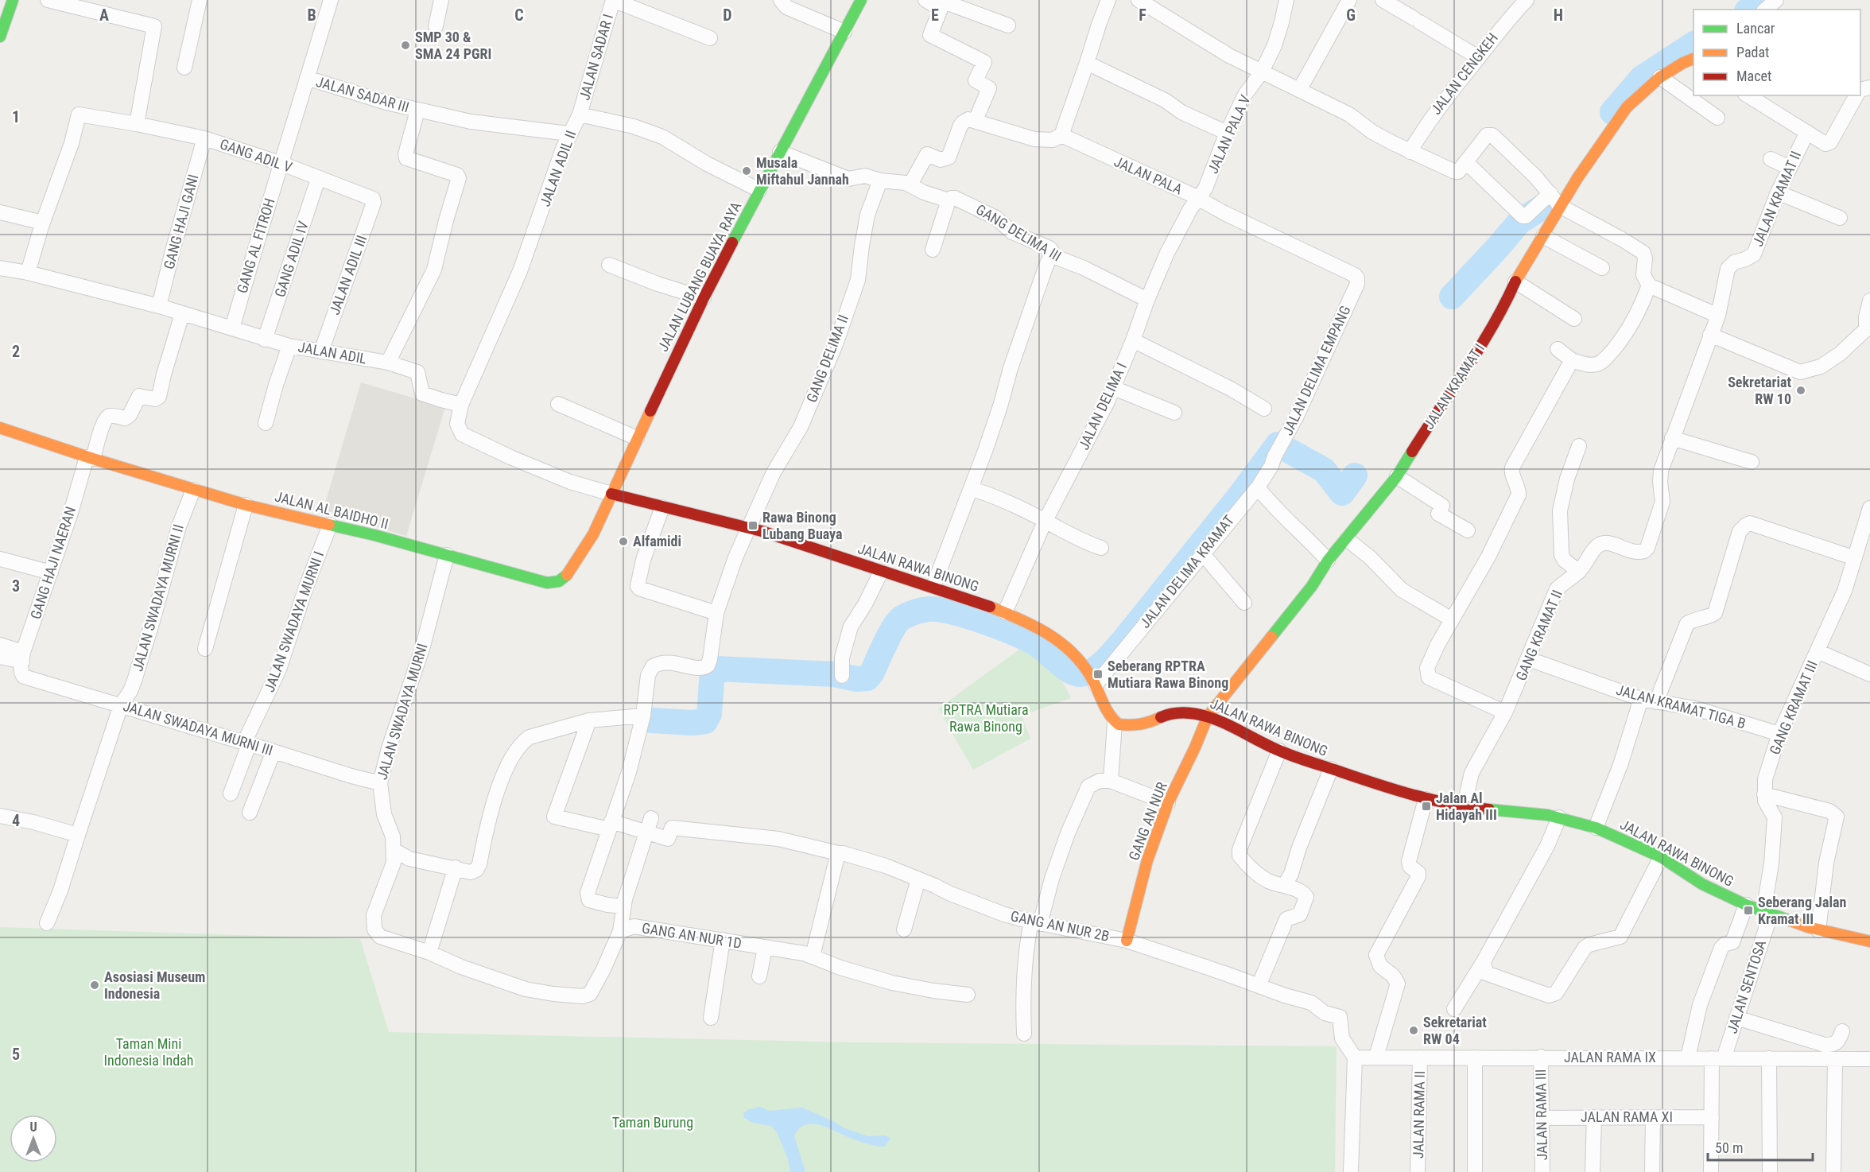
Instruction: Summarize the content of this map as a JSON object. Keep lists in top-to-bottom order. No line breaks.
{"streets":{"main road":["JALAN LUBANG BUAYA RAYA","JALAN KRAMAT I","JALAN AL BAIDHO II","JALAN RAWA BINONG","GANG AN NUR"],"street":["JALAN SADAR I","JALAN CENGKEH","JALAN SADAR III","JALAN PALA V","GANG ADIL V","JALAN ADIL II","JALAN PALA","JALAN KRAMAT II","GANG HAJI GANI","GANG DELIMA III","GANG AL FITROH","GANG ADIL IV","JALAN ADIL III","JALAN ADIL","GANG DELIMA II","JALAN DELIMA EMPANG","JALAN DELIMA I","GANG HAJI NAERAN","JALAN DELIMA KRAMAT","JALAN SWADAYA MURNI II","JALAN SWADAYA MURNI I","GANG KRAMAT II","JALAN KRAMAT TIGA B","GANG KRAMAT III","JALAN SWADAYA MURNI","JALAN SWADAYA MURNI III","GANG AN NUR 2B","GANG AN NUR 1D","JALAN SENTOSA","JALAN RAMA IX","JALAN RAMA II","JALAN RAMA III","JALAN RAMA XI"]},"crossings":[["JALAN SADAR I","JALAN ADIL II"],["JALAN SADAR III","JALAN ADIL II"],["JALAN SADAR III","GANG AL FITROH"],["JALAN PALA V","JALAN PALA"],["JALAN PALA V","JALAN DELIMA I"],["GANG ADIL V","GANG HAJI GANI"],["GANG ADIL V","GANG AL FITROH"],["GANG ADIL V","GANG ADIL IV"],["GANG ADIL V","JALAN ADIL III"],["GANG ADIL V","JALAN ADIL"],["JALAN ADIL II","JALAN LUBANG BUAYA RAYA"],["JALAN ADIL II","JALAN ADIL"],["JALAN PALA","JALAN DELIMA EMPANG"],["JALAN PALA","JALAN DELIMA I"],["JALAN KRAMAT II","GANG KRAMAT II"],["GANG HAJI GANI","JALAN ADIL"],["GANG DELIMA III","JALAN LUBANG BUAYA RAYA"],["GANG DELIMA III","GANG DELIMA II"],["GANG DELIMA III","JALAN DELIMA I"],["GANG AL FITROH","JALAN ADIL"],["GANG ADIL IV","JALAN ADIL"],["JALAN ADIL III","JALAN ADIL"],["JALAN LUBANG BUAYA RAYA","JALAN AL BAIDHO II"],["JALAN LUBANG BUAYA RAYA","JALAN RAWA BINONG"],["JALAN ADIL","GANG HAJI NAERAN"],["GANG DELIMA II","JALAN RAWA BINONG"],["JALAN DELIMA EMPANG","JALAN DELIMA KRAMAT"],["JALAN KRAMAT I","JALAN RAWA BINONG"],["JALAN KRAMAT I","GANG AN NUR"],["JALAN DELIMA I","JALAN RAWA BINONG"],["JALAN AL BAIDHO II","GANG HAJI NAERAN"],["JALAN AL BAIDHO II","JALAN RAWA BINONG"],["JALAN AL BAIDHO II","JALAN SWADAYA MURNI II"],["JALAN AL BAIDHO II","JALAN SWADAYA MURNI I"],["JALAN AL BAIDHO II","JALAN SWADAYA MURNI"],["GANG HAJI NAERAN","JALAN SWADAYA MURNI III"],["JALAN RAWA BINONG","JALAN DELIMA KRAMAT"],["JALAN RAWA BINONG","GANG KRAMAT II"],["JALAN RAWA BINONG","GANG AN NUR"],["JALAN RAWA BINONG","JALAN SENTOSA"],["JALAN SWADAYA MURNI II","JALAN SWADAYA MURNI III"],["JALAN SWADAYA MURNI I","JALAN SWADAYA MURNI III"],["GANG KRAMAT II","JALAN KRAMAT TIGA B"],["JALAN KRAMAT TIGA B","GANG KRAMAT III"],["JALAN SWADAYA MURNI","JALAN SWADAYA MURNI III"],["JALAN SWADAYA MURNI","GANG AN NUR 1D"],["GANG AN NUR","GANG AN NUR 2B"],["GANG AN NUR 2B","JALAN RAMA IX"],["JALAN SENTOSA","JALAN RAMA IX"],["JALAN SENTOSA","JALAN RAMA XI"],["JALAN RAMA IX","JALAN RAMA II"],["JALAN RAMA IX","JALAN RAMA III"],["JALAN RAMA III","JALAN RAMA XI"]],"parks":["RPTRA Mutiara Rawa Binong","Taman Mini Indonesia Indah","Taman Burung"],"places":{"other":["SMP 30 & SMA 24 PGRI","Musala Miftahul Jannah","Sekretariat RW 10","Alfamidi","Asosiasi Museum Indonesia","Sekretariat RW 04"],"transit":["Rawa Binong Lubang Buaya","Seberang RPTRA Mutiara Rawa Binong","Jalan Al Hidayah III","Seberang Jalan Kramat III"]},"legend":["Lancar","Padat","Macet"],"scale_bar":"50 m","north":"top","grid":{"columns":["A","B","C","D","E","F","G","H"],"rows":["1","2","3","4","5"]}}
